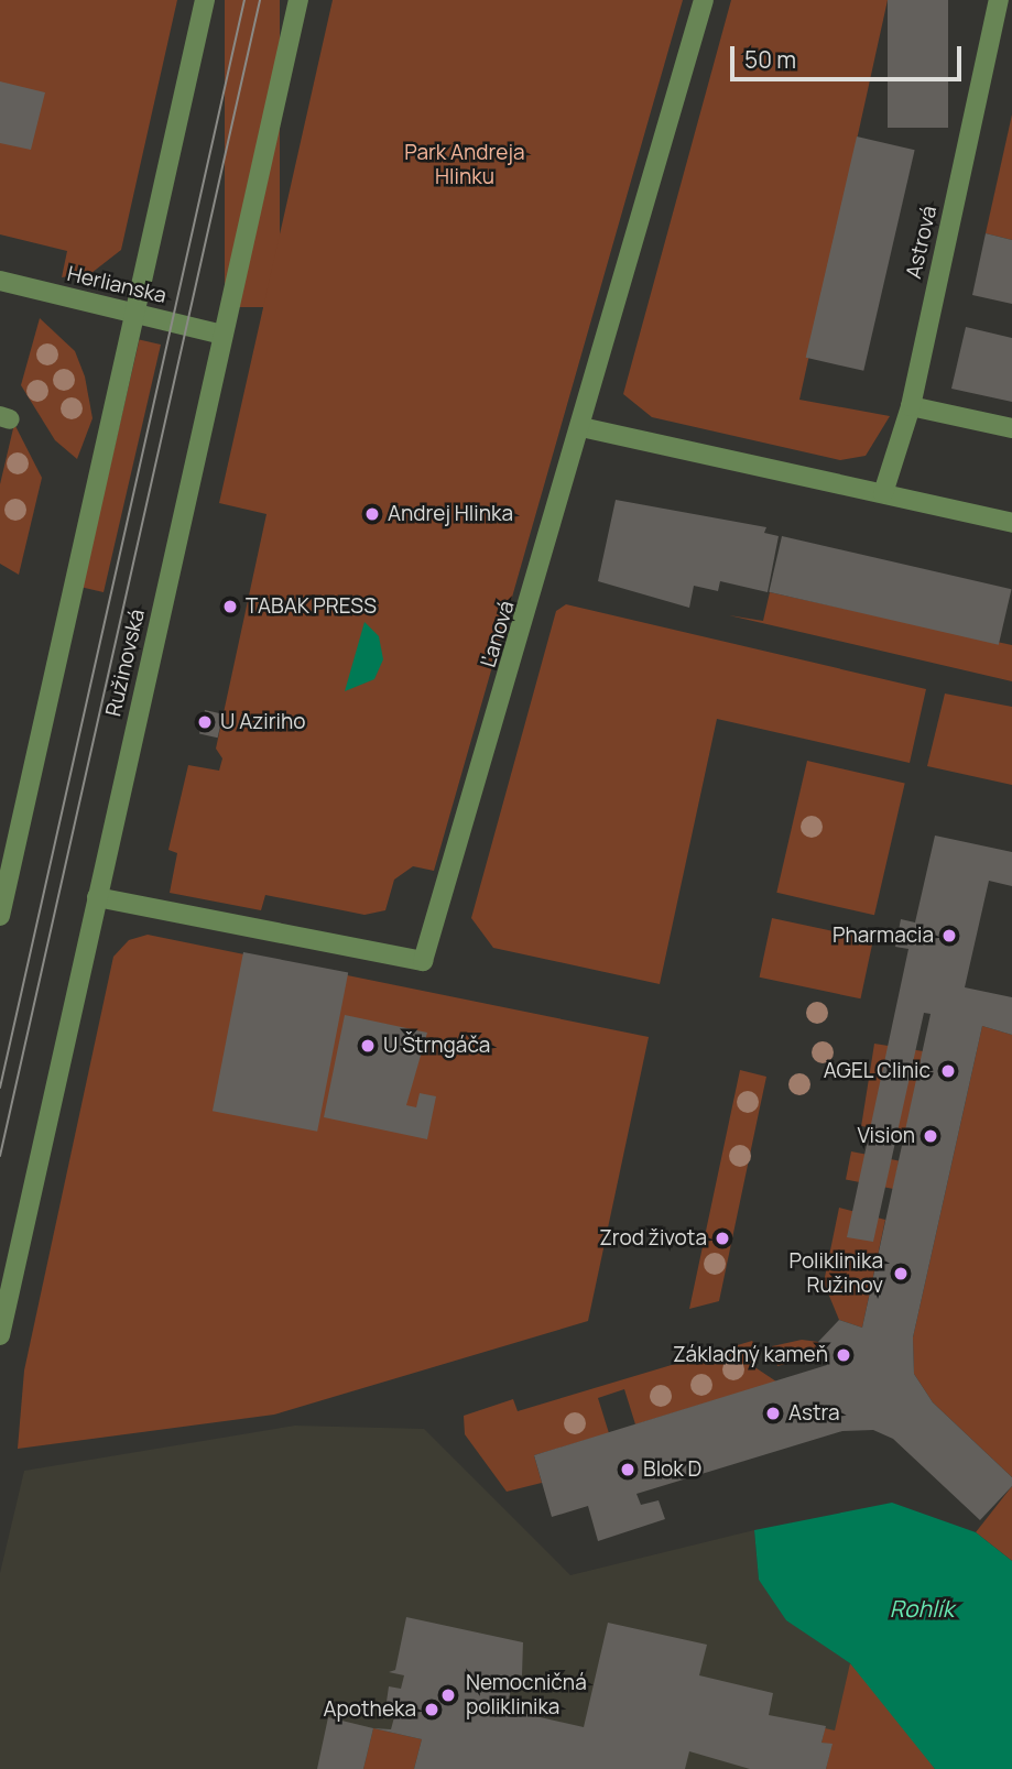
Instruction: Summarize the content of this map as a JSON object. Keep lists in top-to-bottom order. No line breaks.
{"streets":{"street":["Astrová","Herlianska","Ľanová","Ružinovská"]},"crossings":[["Herlianska","Ružinovská"],["Ľanová","Ružinovská"]],"water":["Rohlík"],"parks":["Park Andreja Hlinku"],"places":["Andrej Hlinka","TABAK PRESS","U Aziriho","Pharmacia","U Štrngáča","AGEL Clinic","Vision","Zrod života","Poliklinika Ružinov","Základný kameň","Astra","Blok D","Nemocničná poliklinika","Apotheka"],"scale_bar":"50 m"}
